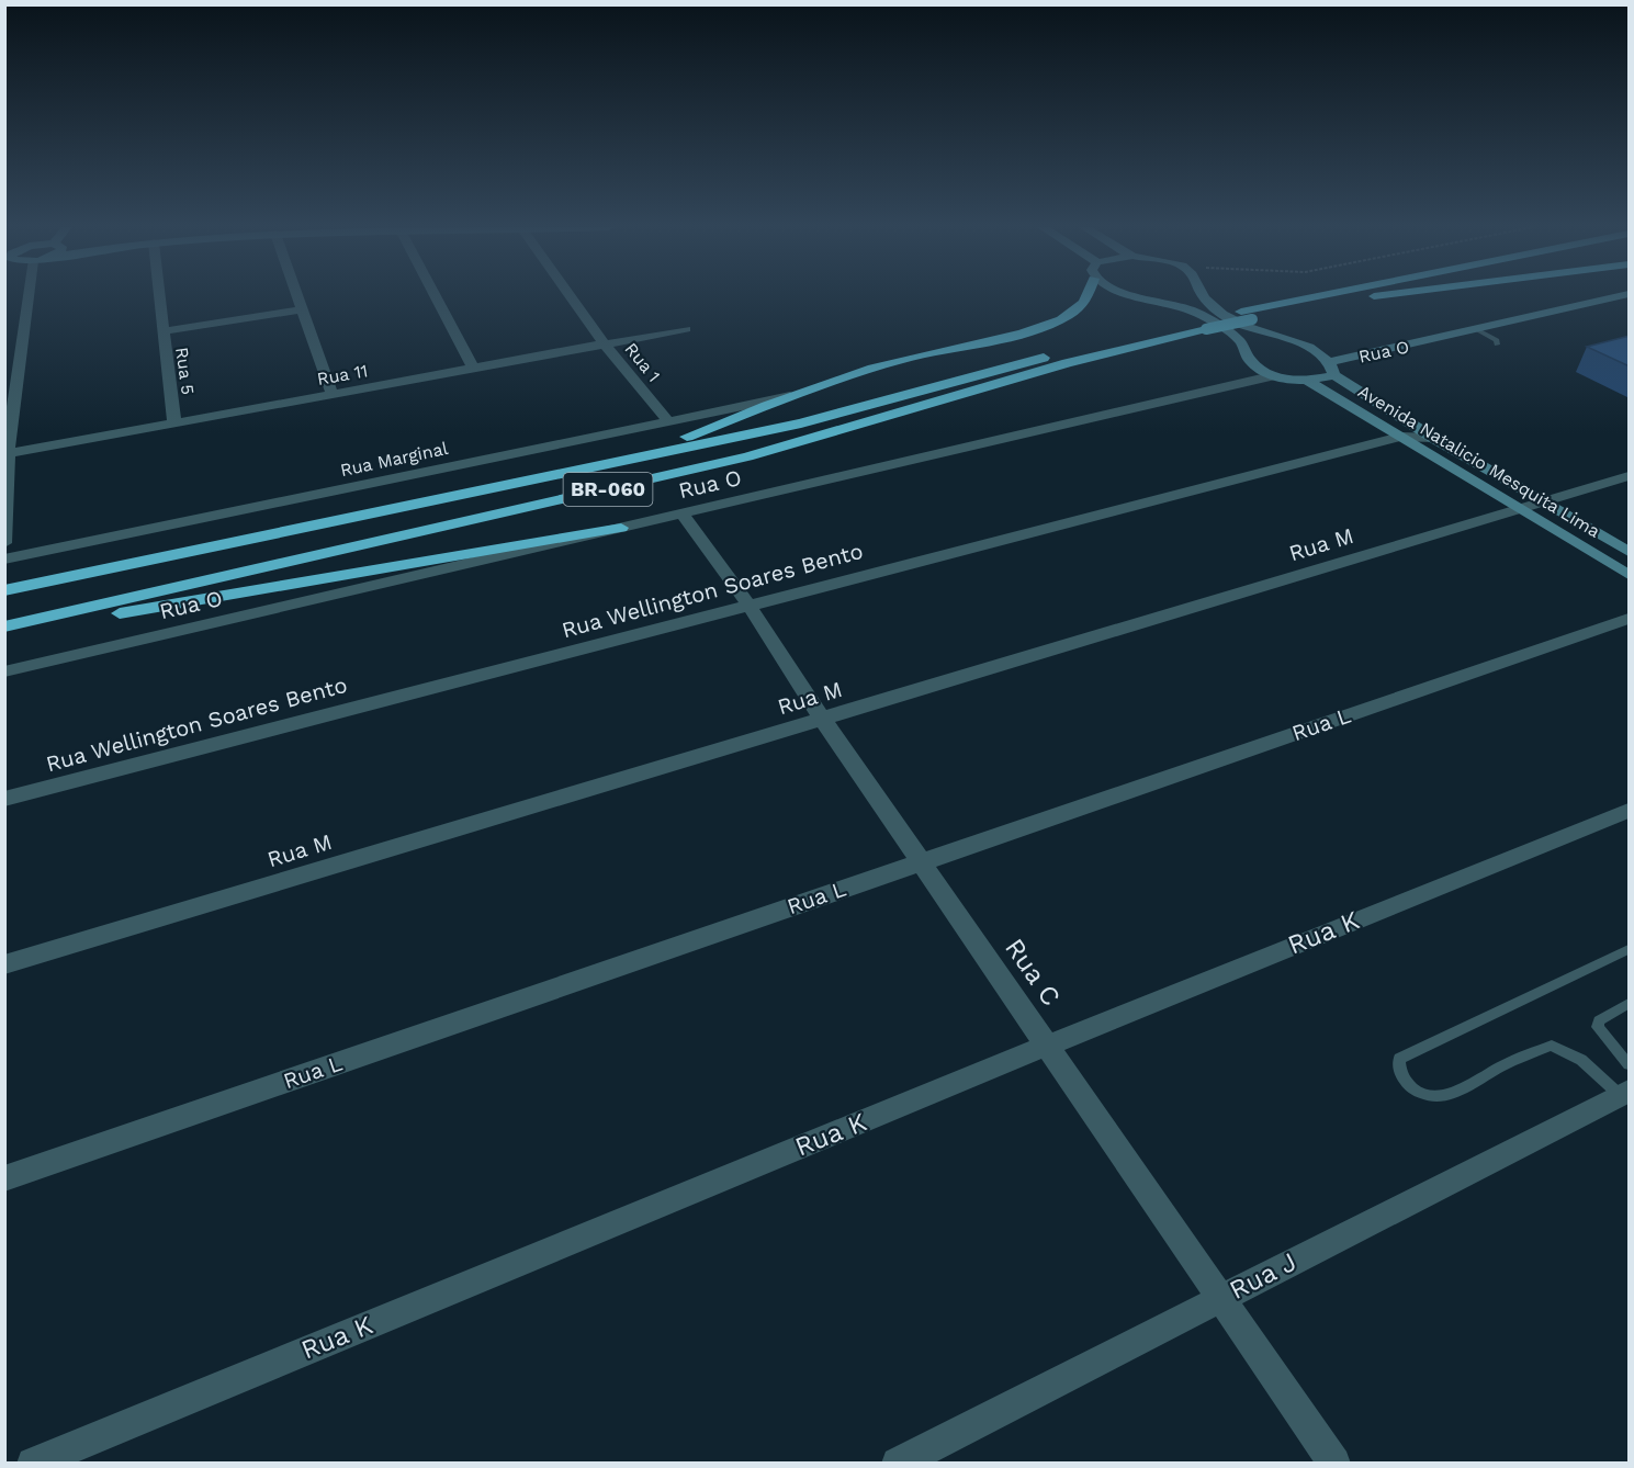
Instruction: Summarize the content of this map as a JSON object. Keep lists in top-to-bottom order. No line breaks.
{"streets":{"highway":["BR-060"],"street":["Rua O","Rua 1","Rua 5","Rua 11","Rua Marginal","Avenida Natalicio Mesquita Lima","Rua M","Rua Wellington Soares Bento","Rua L","Rua K","Rua C","Rua J"]},"crossings":[["Rua O","Avenida Natalicio Mesquita Lima"],["Rua O","Rua C"],["Rua 1","Rua 11"],["Rua 1","Rua Marginal"],["Rua 5","Rua 11"],["Avenida Natalicio Mesquita Lima","Rua M"],["Avenida Natalicio Mesquita Lima","Rua Wellington Soares Bento"],["Rua M","Rua C"],["Rua Wellington Soares Bento","Rua C"],["Rua L","Rua C"],["Rua K","Rua C"],["Rua C","Rua J"]]}
